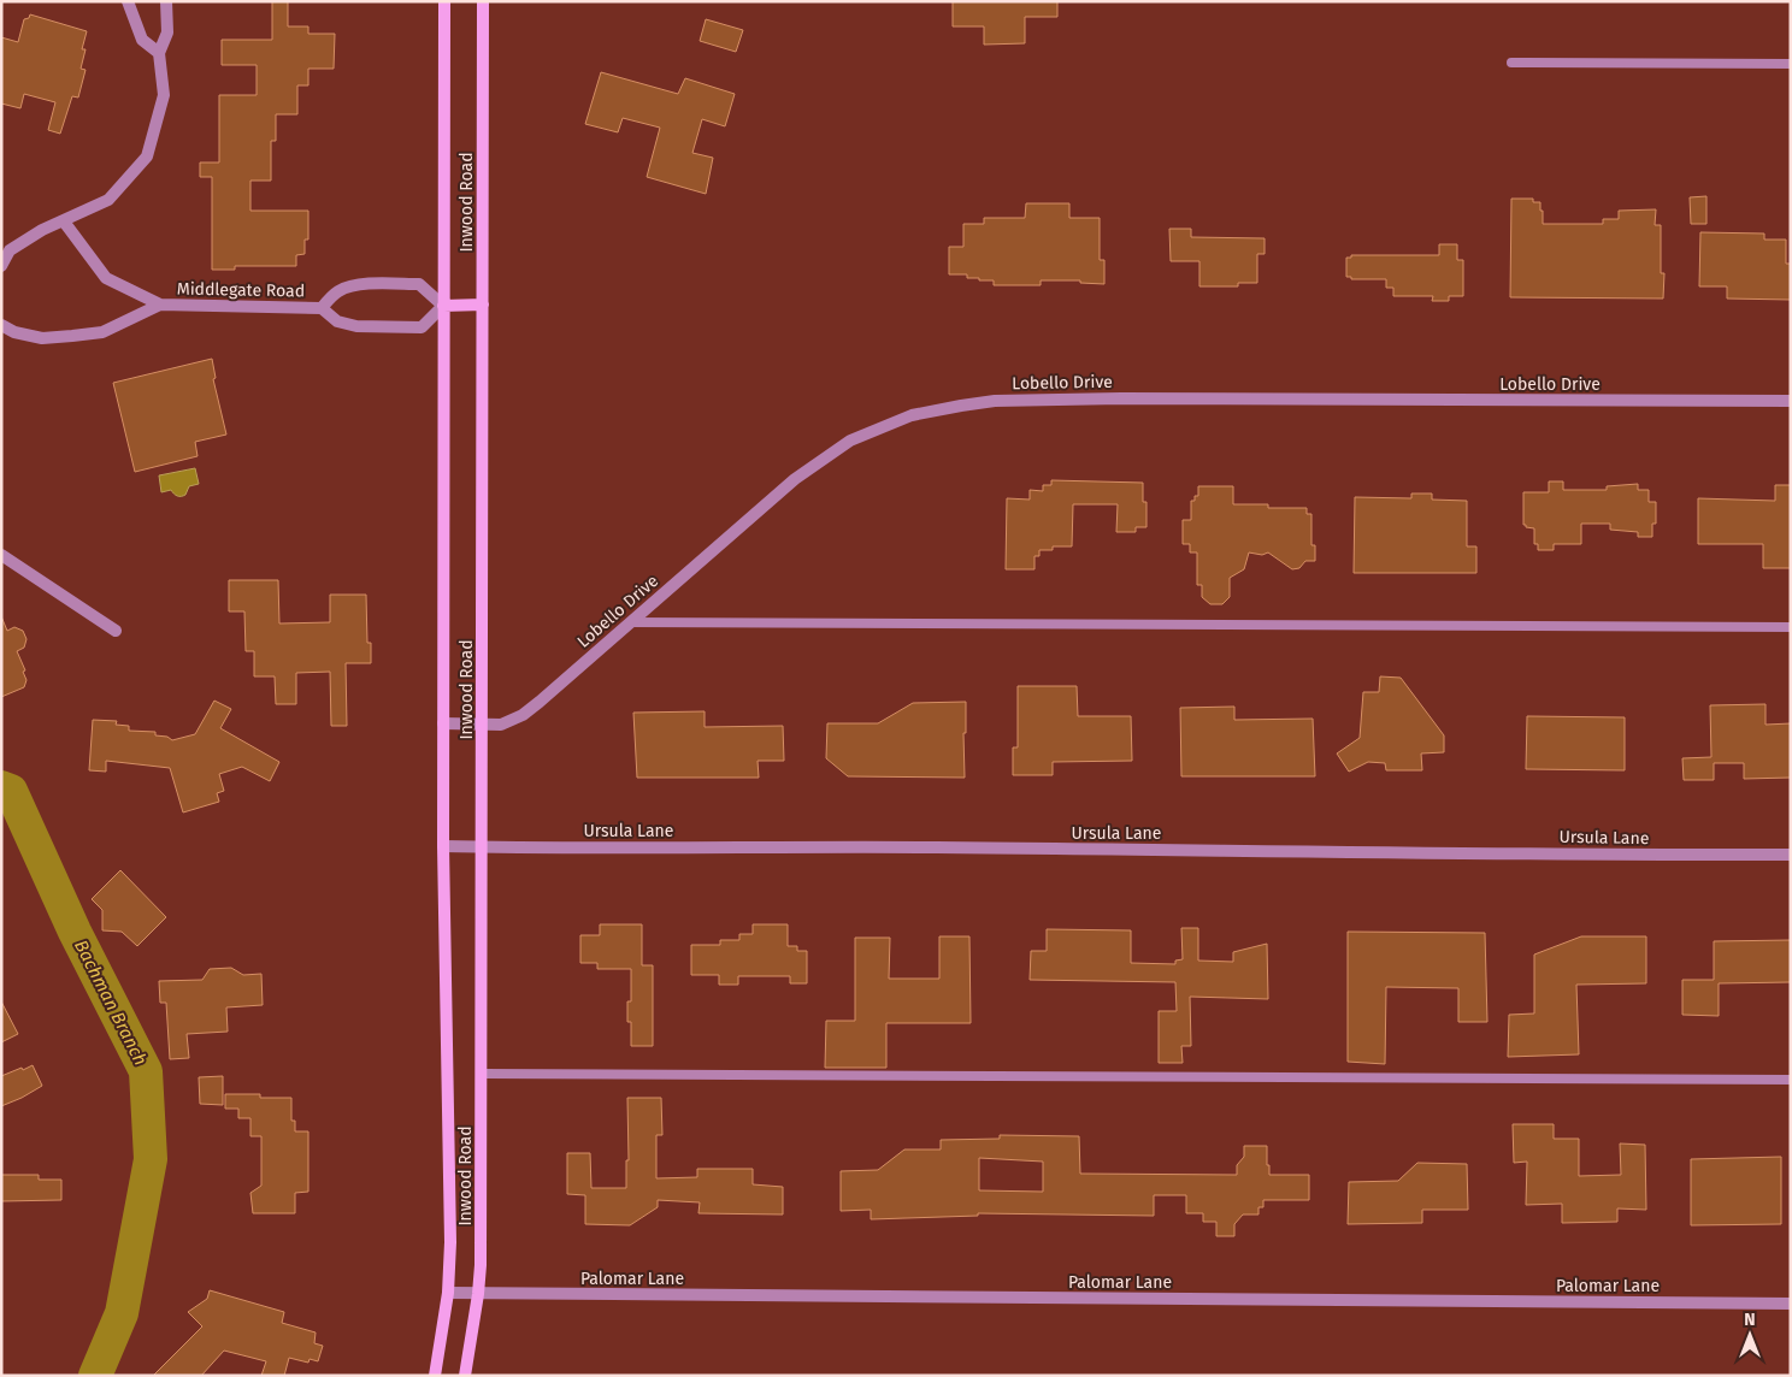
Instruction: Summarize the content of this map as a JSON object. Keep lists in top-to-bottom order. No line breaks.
{"streets":{"main road":["Inwood Road"],"street":["Middlegate Road","Lobello Drive","Ursula Lane","Palomar Lane"]},"crossings":[["Inwood Road","Middlegate Road"],["Inwood Road","Lobello Drive"],["Inwood Road","Ursula Lane"],["Inwood Road","Palomar Lane"]],"water":["Bachman Branch"],"north":"top"}
